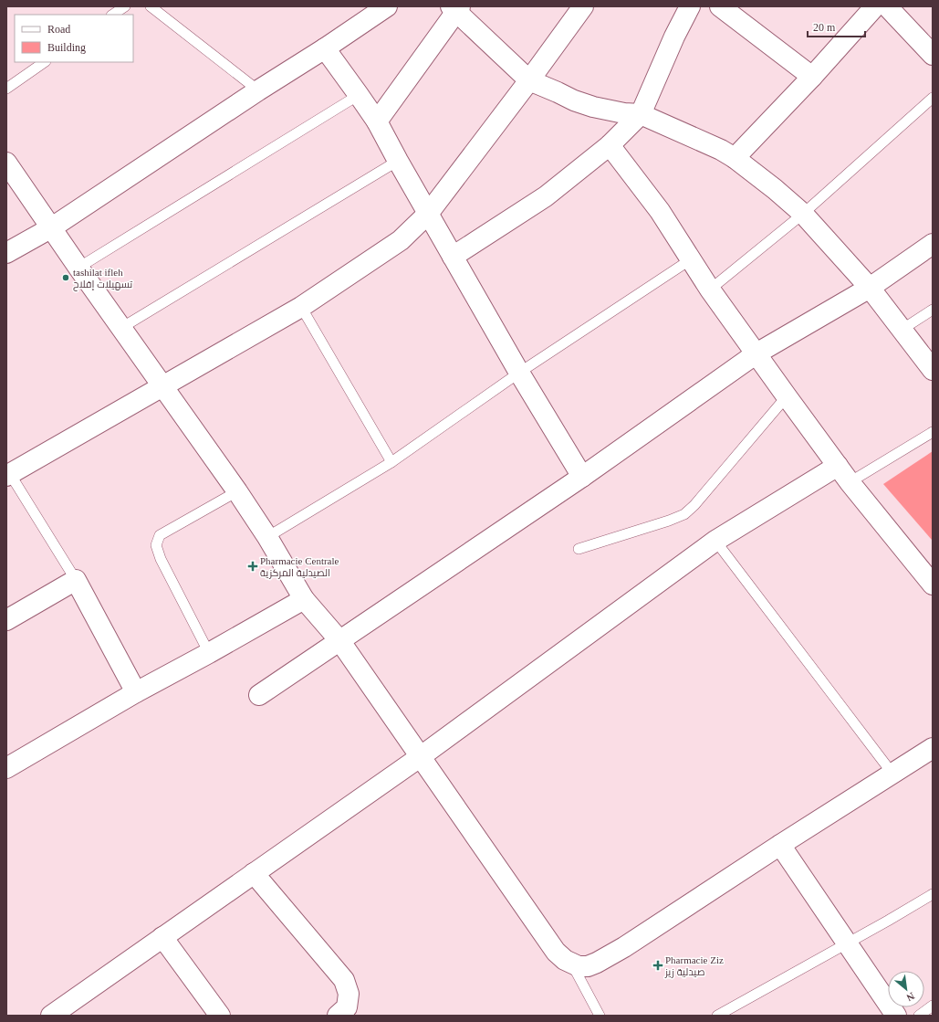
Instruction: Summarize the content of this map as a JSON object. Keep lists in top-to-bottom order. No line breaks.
{"places":{"other":["tashilat ifleh تسهيلات إفلاح"],"health":["Pharmacie Centrale الصيدلية المركزية","Pharmacie Ziz صيدلية زيز"]},"legend":["Road","Building"],"scale_bar":"20 m","north":"bottom right"}
